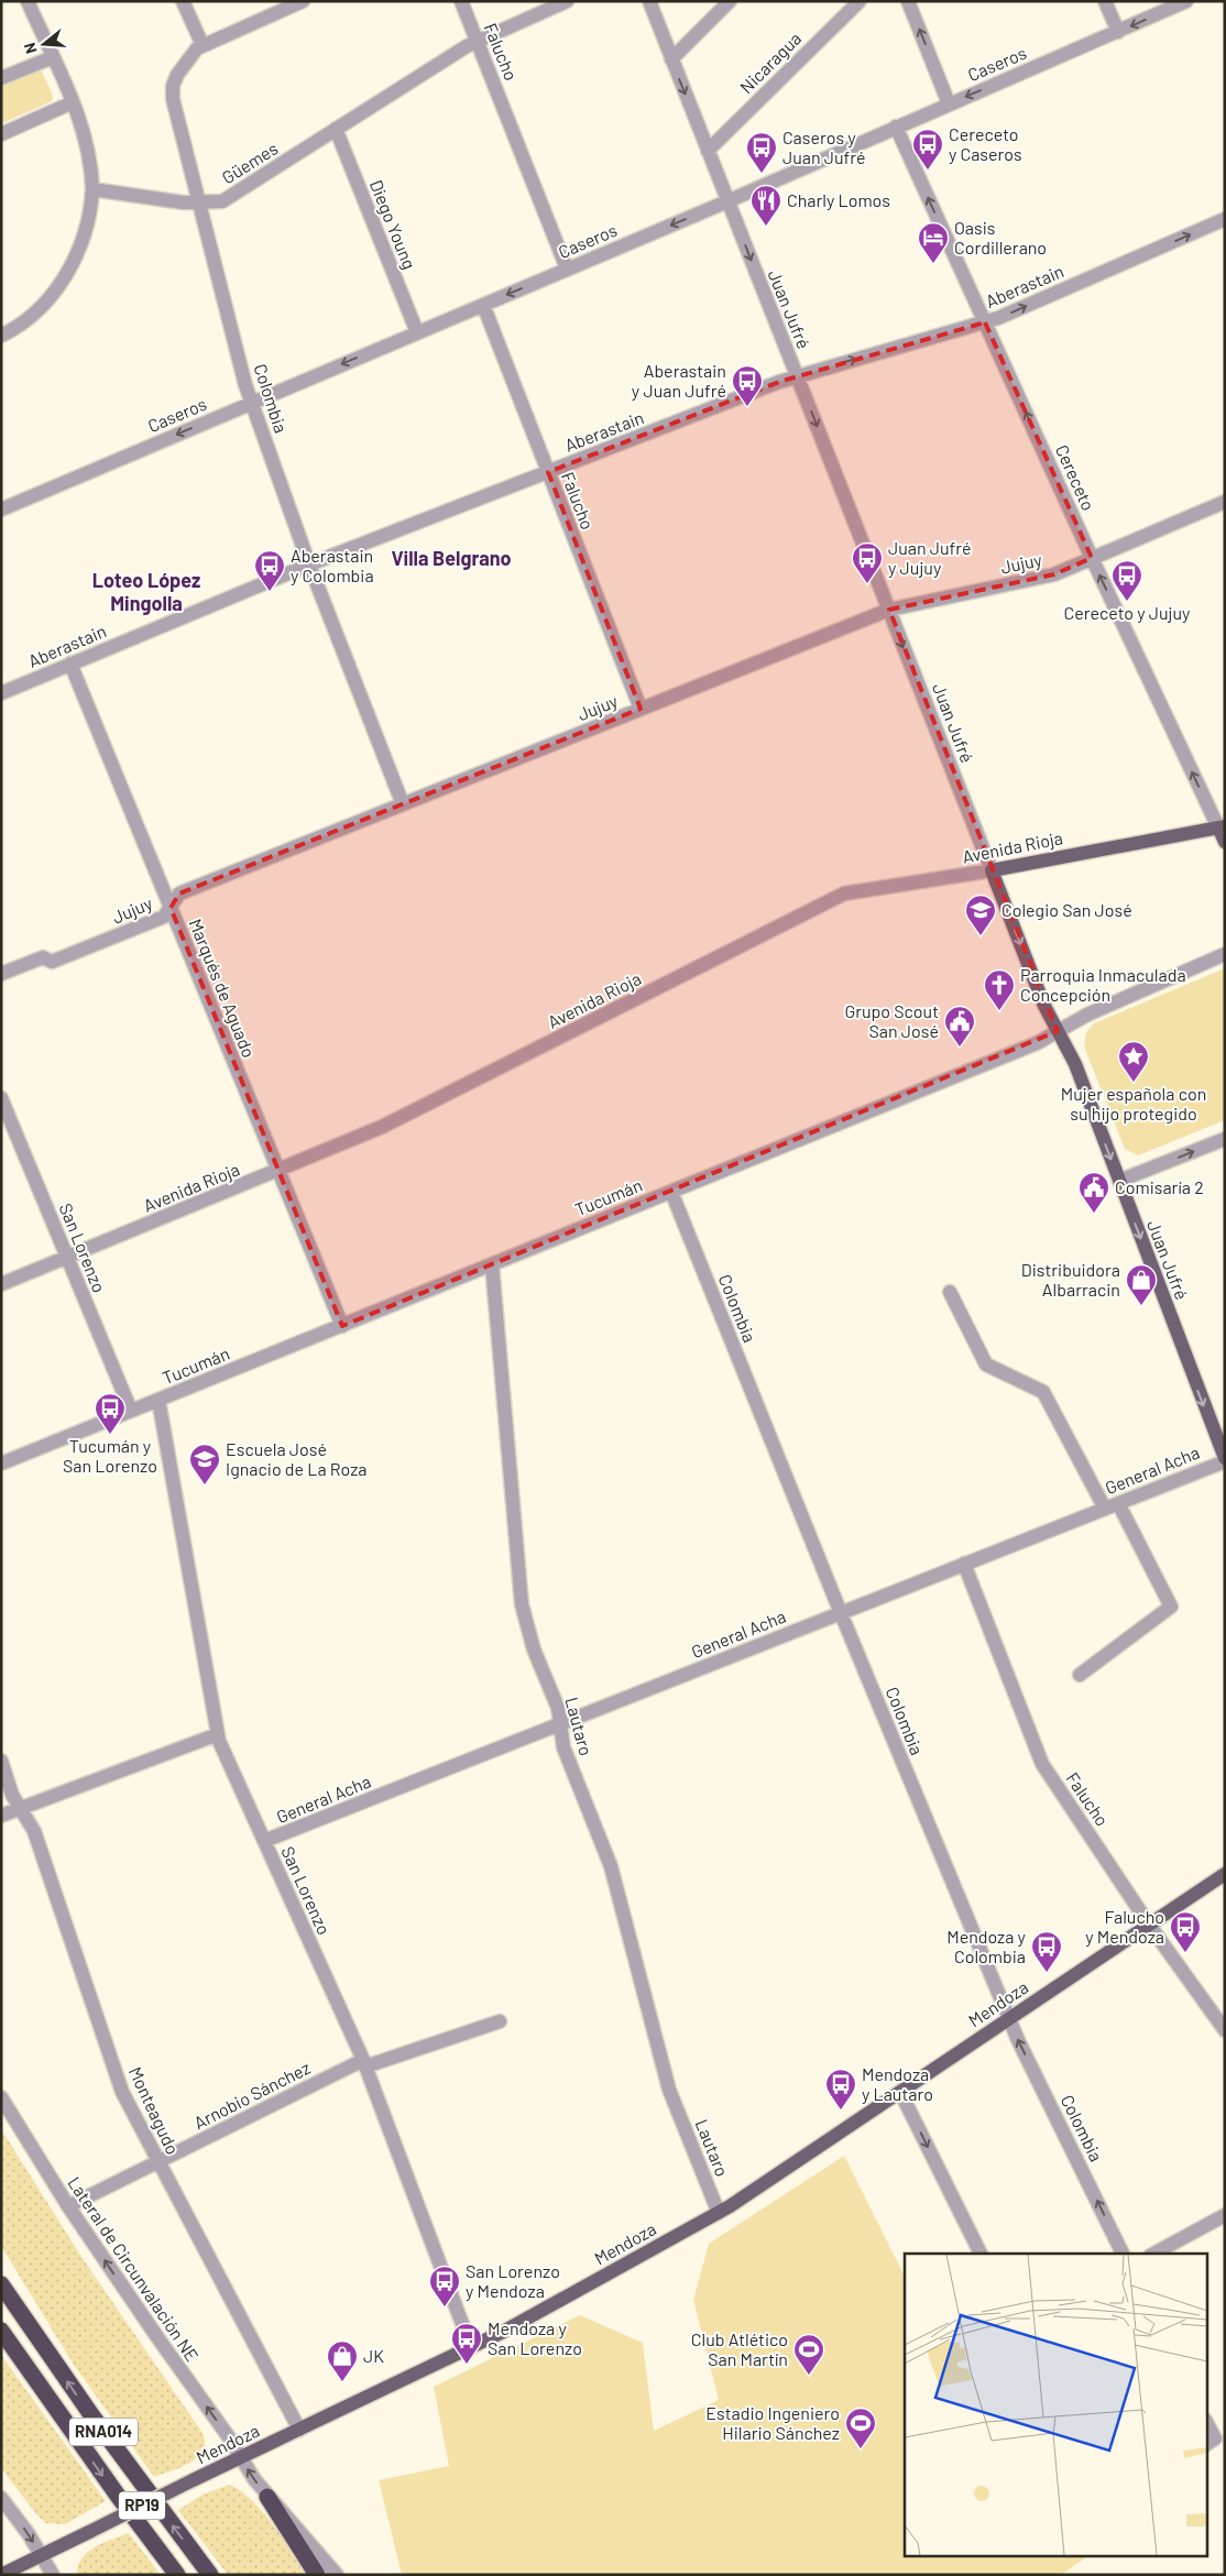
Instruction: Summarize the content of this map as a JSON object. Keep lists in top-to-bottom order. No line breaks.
{"streets":{"highway":["RNA014"],"main road":["Juan Jufré","Cereceto","Avenida Rioja","Mendoza","RP19"],"street":["Falucho","Nicaragua","Caseros","Güemes","Diego Young","Aberastain","Colombia","Jujuy","Marqués de Aguado","Tucumán","San Lorenzo","General Acha","Lautaro","Arnobio Sánchez","Monteagudo","Lateral de Circunvalación NE"]},"crossings":[["Falucho","Caseros"],["Falucho","Güemes"],["Falucho","Aberastain"],["Falucho","Jujuy"],["Falucho","General Acha"],["Falucho","Mendoza"],["Nicaragua","Juan Jufré"],["Caseros","Diego Young"],["Caseros","Juan Jufré"],["Caseros","Colombia"],["Caseros","Cereceto"],["Güemes","Diego Young"],["Güemes","Colombia"],["Aberastain","Juan Jufré"],["Aberastain","Colombia"],["Aberastain","Cereceto"],["Aberastain","Marqués de Aguado"],["Juan Jufré","Jujuy"],["Juan Jufré","Avenida Rioja"],["Juan Jufré","Tucumán"],["Juan Jufré","General Acha"],["Colombia","Jujuy"],["Colombia","Tucumán"],["Colombia","General Acha"],["Colombia","Mendoza"],["Cereceto","Jujuy"],["Cereceto","Avenida Rioja"],["Jujuy","Marqués de Aguado"],["Avenida Rioja","Marqués de Aguado"],["Avenida Rioja","San Lorenzo"],["Marqués de Aguado","Tucumán"],["Tucumán","San Lorenzo"],["Tucumán","Lautaro"],["San Lorenzo","General Acha"],["San Lorenzo","Mendoza"],["San Lorenzo","Arnobio Sánchez"],["General Acha","Lautaro"],["Lautaro","Mendoza"],["Mendoza","Monteagudo"],["Mendoza","Lateral de Circunvalación NE"],["Arnobio Sánchez","Monteagudo"],["Arnobio Sánchez","Lateral de Circunvalación NE"]],"one_way":["Caseros","Juan Jufré","Cereceto","Lateral de Circunvalación NE"],"districts":["Villa Belgrano","Loteo López Mingolla"],"places":{"bus stop":["Cereceto y Caseros","Caseros y Juan Jufré","Aberastain y Juan Jufré","Juan Jufré y Jujuy","Aberastain y Colombia","Cereceto y Jujuy","Tucumán y San Lorenzo","Falucho y Mendoza","Mendoza y Colombia","Mendoza y Lautaro","San Lorenzo y Mendoza","Mendoza y San Lorenzo"],"restaurant":["Charly Lomos"],"hotel":["Oasis Cordillerano"],"school or university":["Colegio San José","Escuela José Ignacio de La Roza"],"church":["Parroquia Inmaculada Concepción"],"public building":["Grupo Scout San José","Comisaría 2"],"place":["Mujer española con su hijo protegido"],"shop":["Distribuidora Albarracin","JK"],"sports":["Club Atlético San Martín","Estadio Ingeniero Hilario Sánchez"]},"north":"left"}
